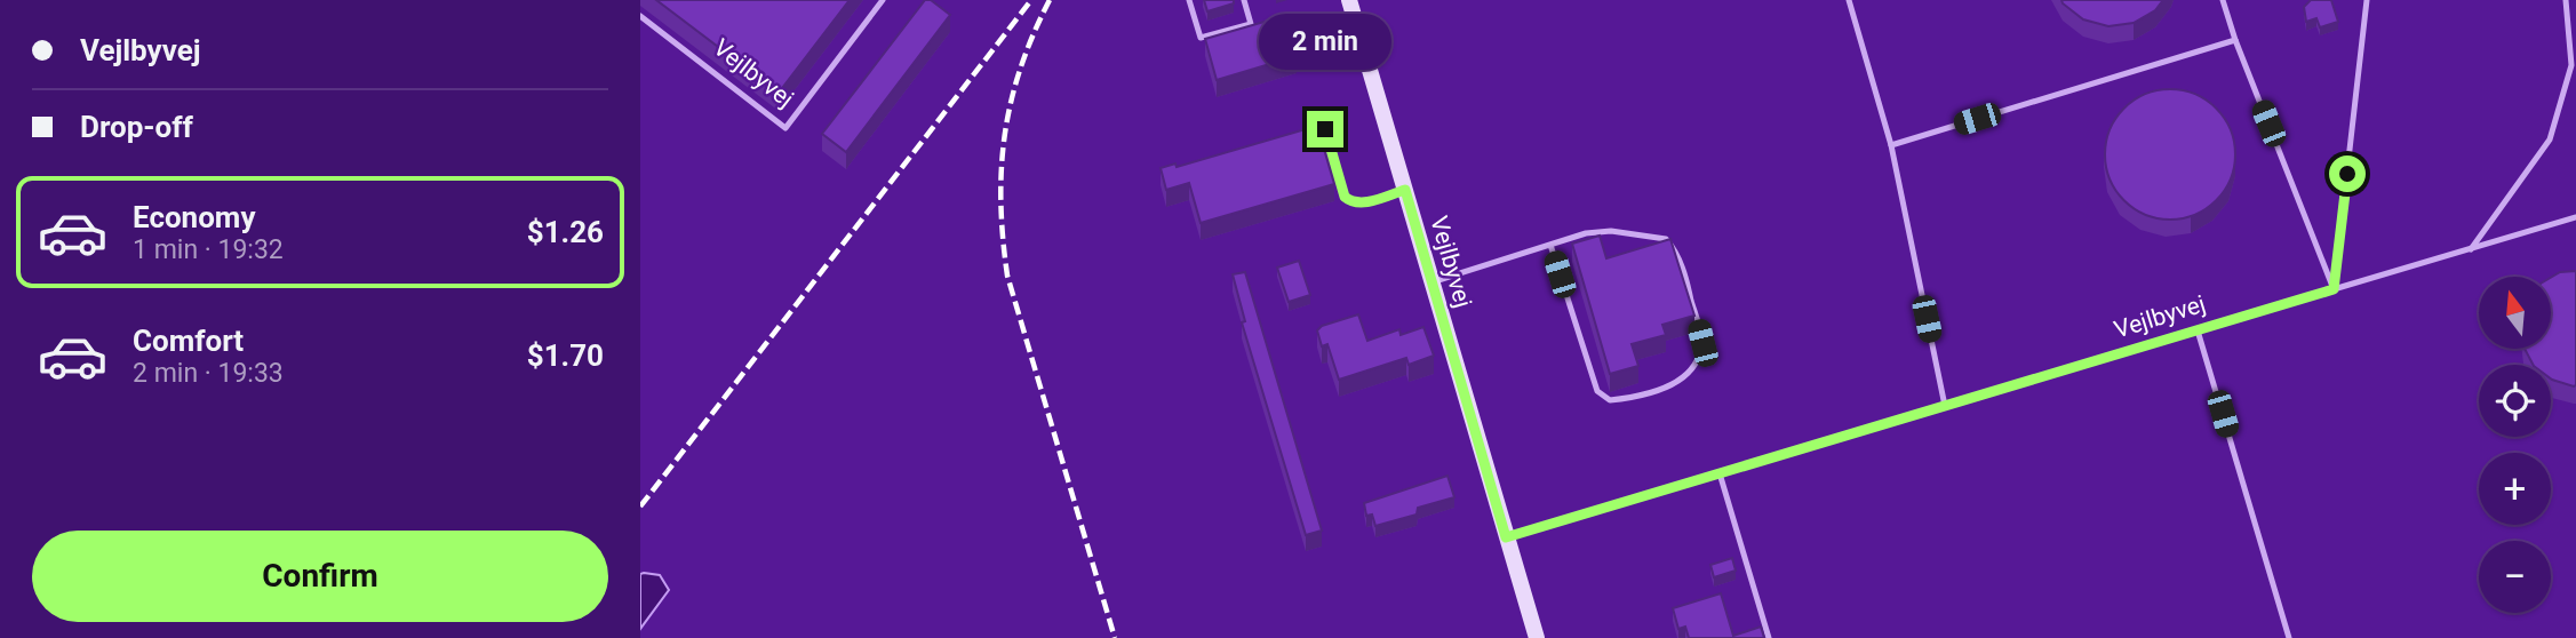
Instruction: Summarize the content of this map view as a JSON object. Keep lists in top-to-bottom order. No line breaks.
{"streets":{"street":["Vejlbyvej"]},"north":"top","page":{"banner":["Vejlbyvej","Drop-off"],"bubble":"2 min","list":[{"name":"Economy","note":"1 min · 19:32","value":"$1.26"},{"name":"Comfort","note":"2 min · 19:33","value":"$1.70"}],"map_buttons":["+","−"],"buttons":"Confirm"}}
